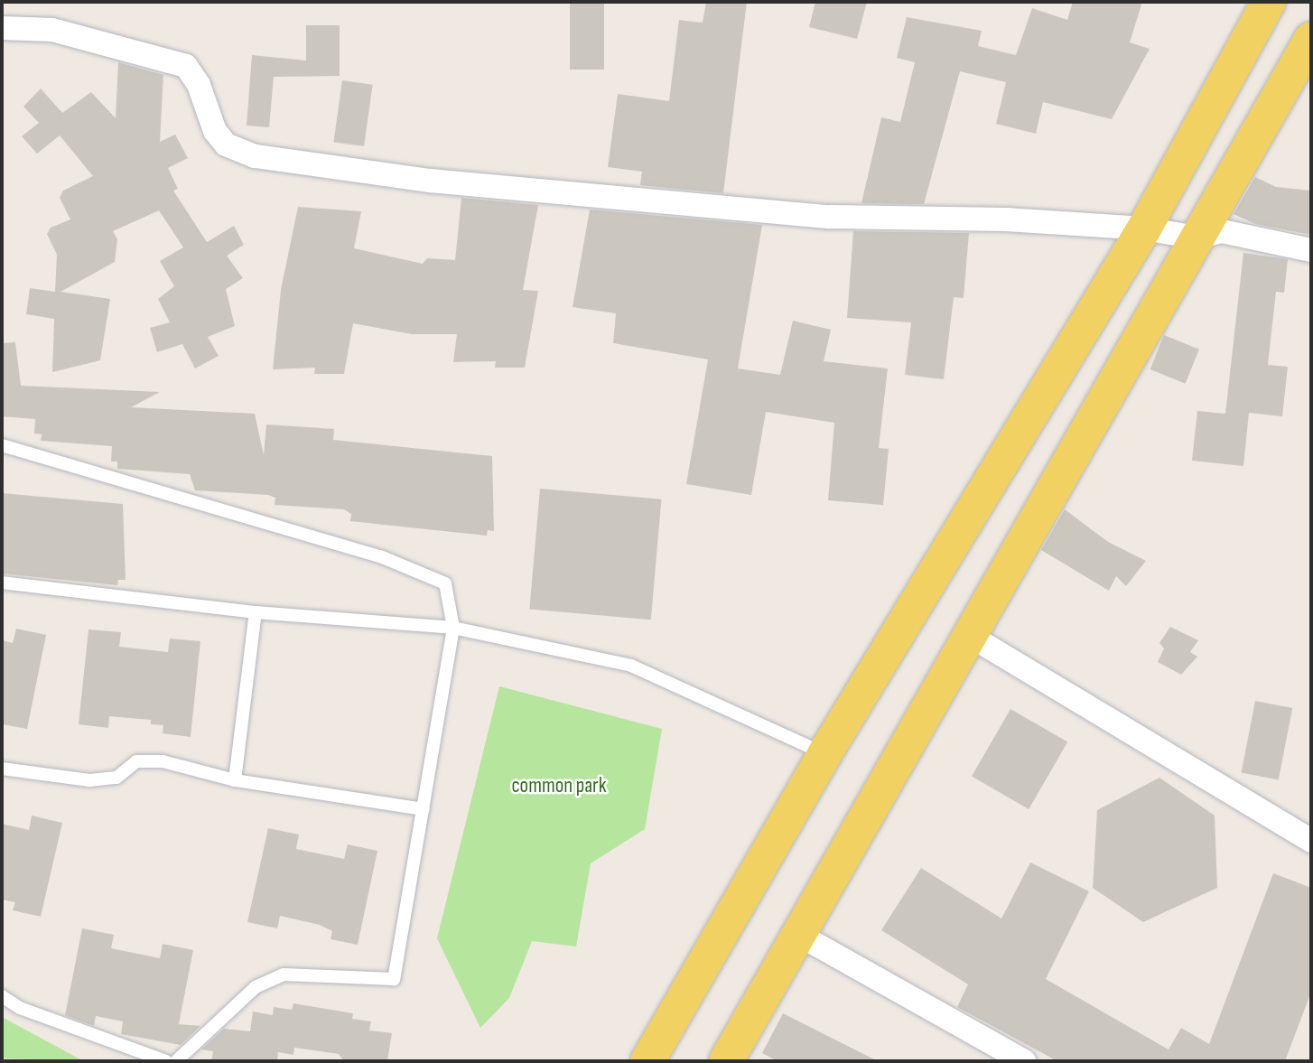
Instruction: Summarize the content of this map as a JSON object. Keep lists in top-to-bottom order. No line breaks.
{"parks":["common park"]}
